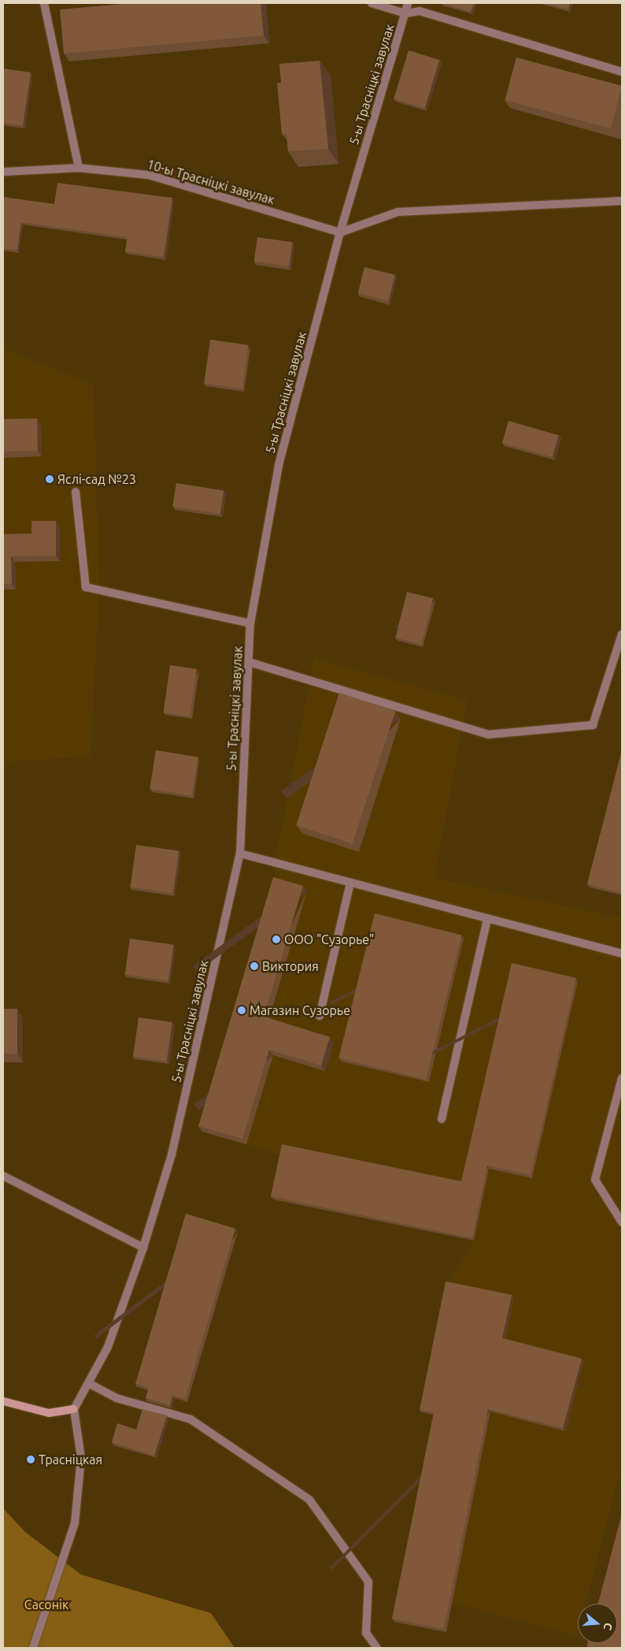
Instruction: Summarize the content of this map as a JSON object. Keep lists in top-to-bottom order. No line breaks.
{"streets":{"street":["5-ы Трасніцкі завулак","10-ы Трасніцкі завулак"]},"crossings":[["5-ы Трасніцкі завулак","10-ы Трасніцкі завулак"]],"parks":["Сасонік"],"places":["Яслі-сад №23","ООО \"Сузорье\"","Виктория","Магазин Сузорье","Трасніцкая"],"north":"right"}
